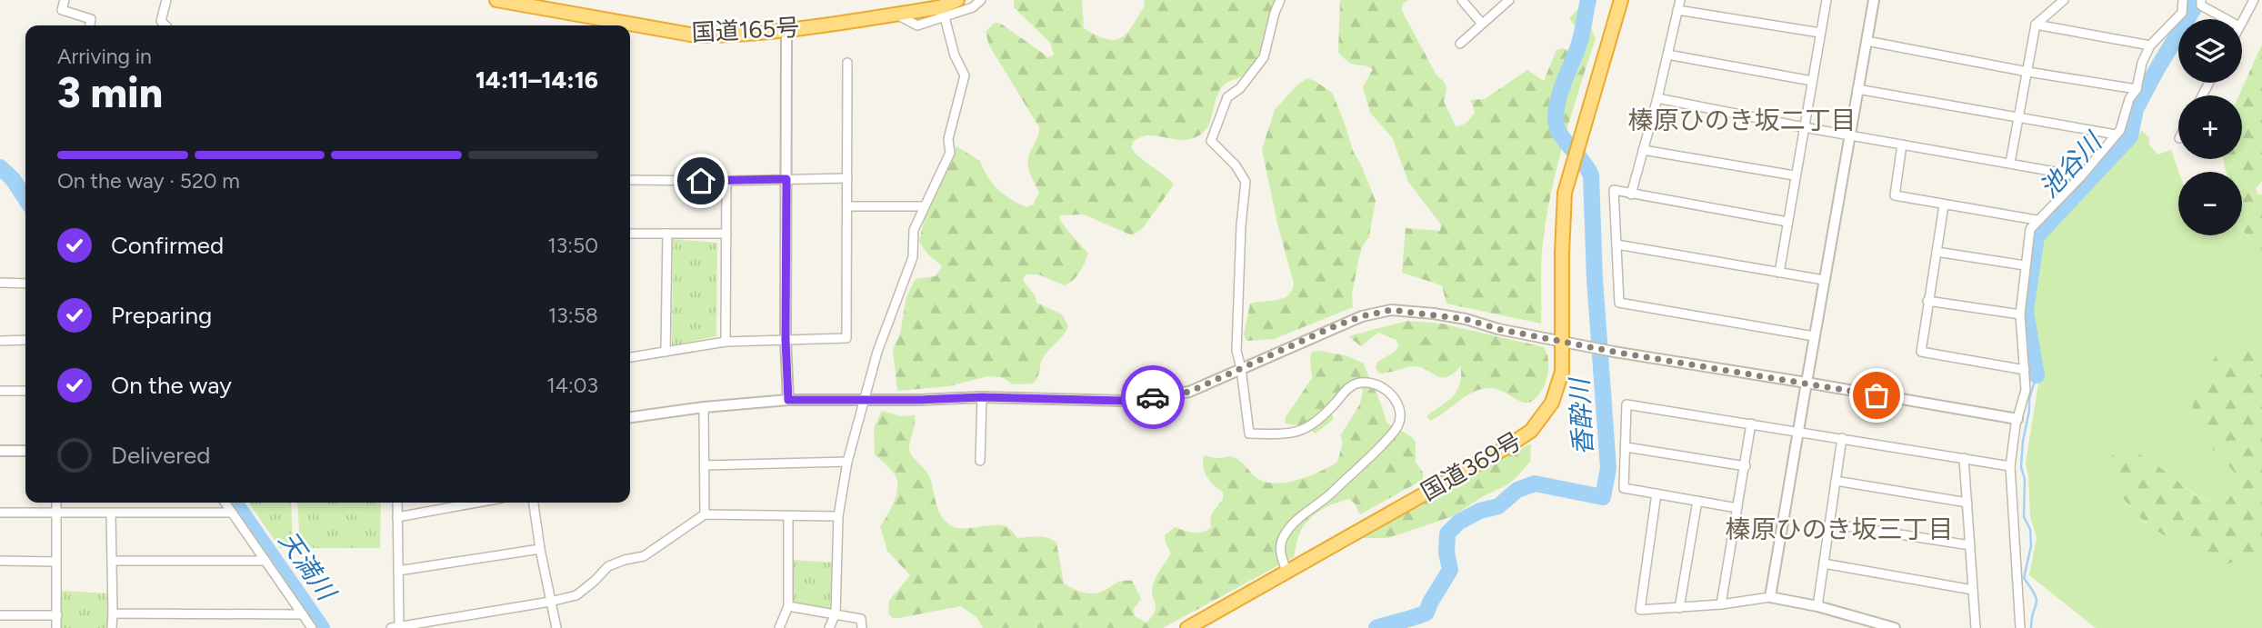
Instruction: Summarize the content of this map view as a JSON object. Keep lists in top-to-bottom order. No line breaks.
{"streets":{"highway":["国道165号","国道369号"]},"districts":["榛原ひのき坂二丁目","榛原ひのき坂三丁目"],"water":["池谷川","香酔川","天満川"],"page":{"map_buttons":["+","−"],"heading":["3 min","Arriving in","14:11–14:16"],"bar":"On the way · 520 m","list":[["Confirmed","13:50"],["Preparing","13:58"],["On the way","14:03"],"Delivered"]}}
